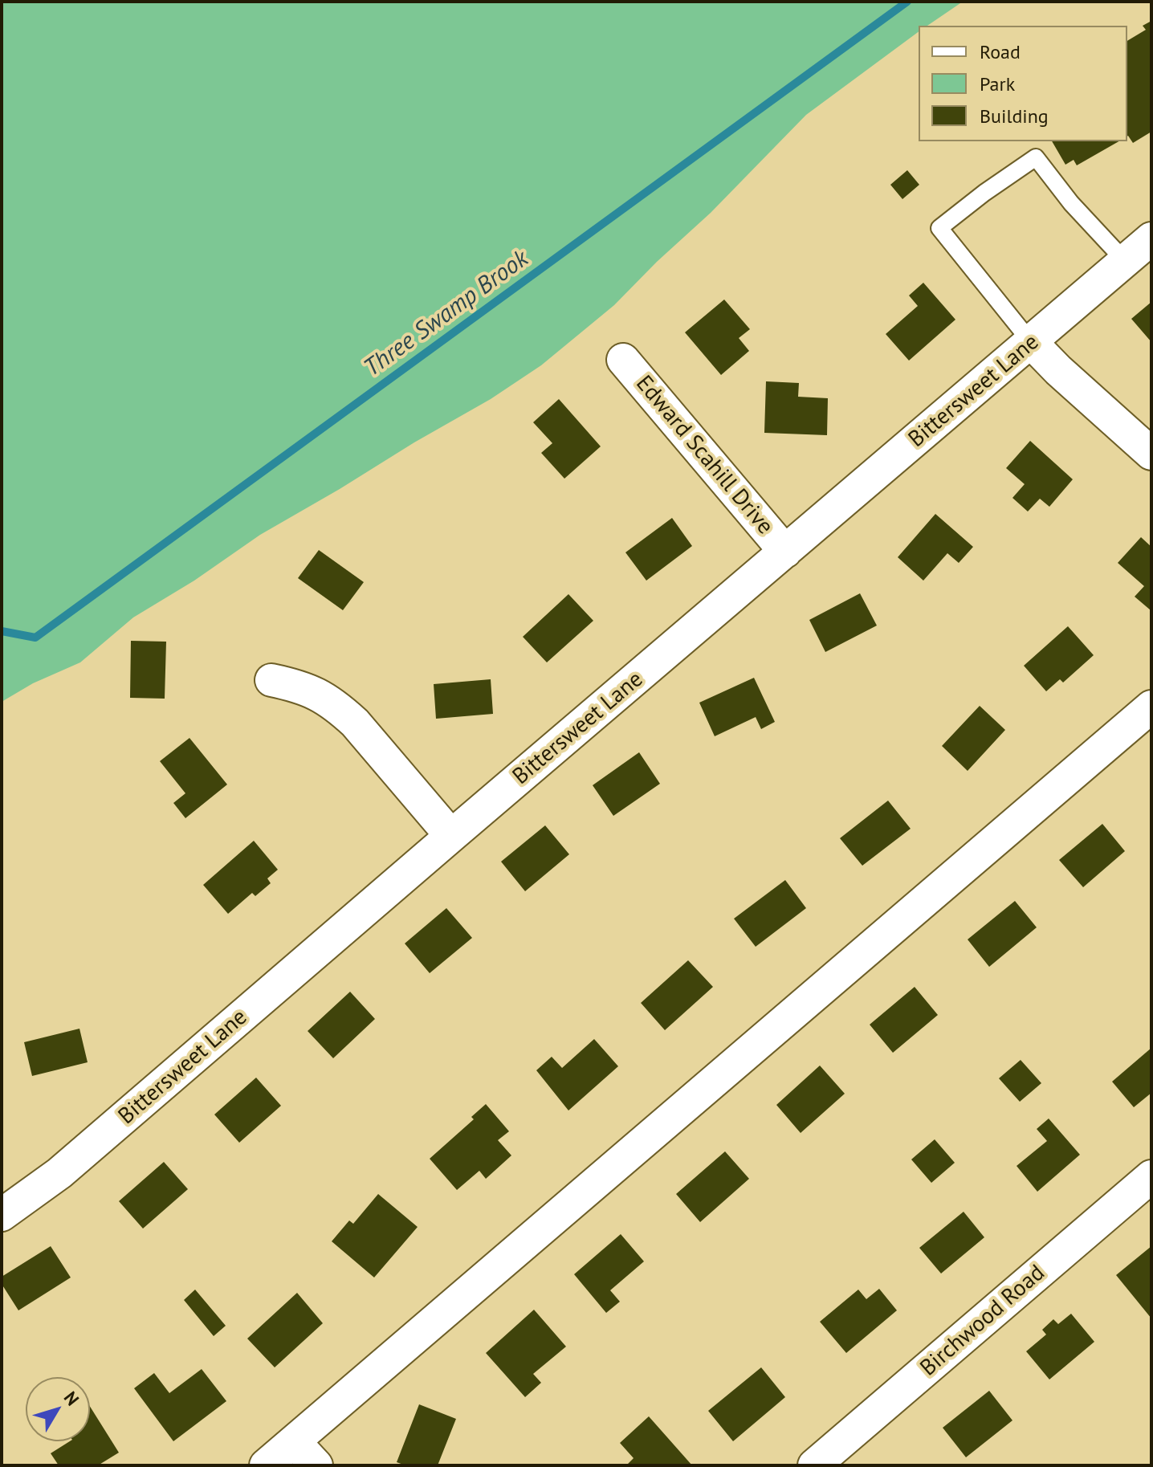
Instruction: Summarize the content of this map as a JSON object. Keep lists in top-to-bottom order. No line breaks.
{"streets":{"street":["Bittersweet Lane","Edward Scahill Drive","Birchwood Road"]},"crossings":[["Bittersweet Lane","Edward Scahill Drive"]],"water":["Three Swamp Brook"],"legend":["Road","Park","Building"],"north":"top right"}
